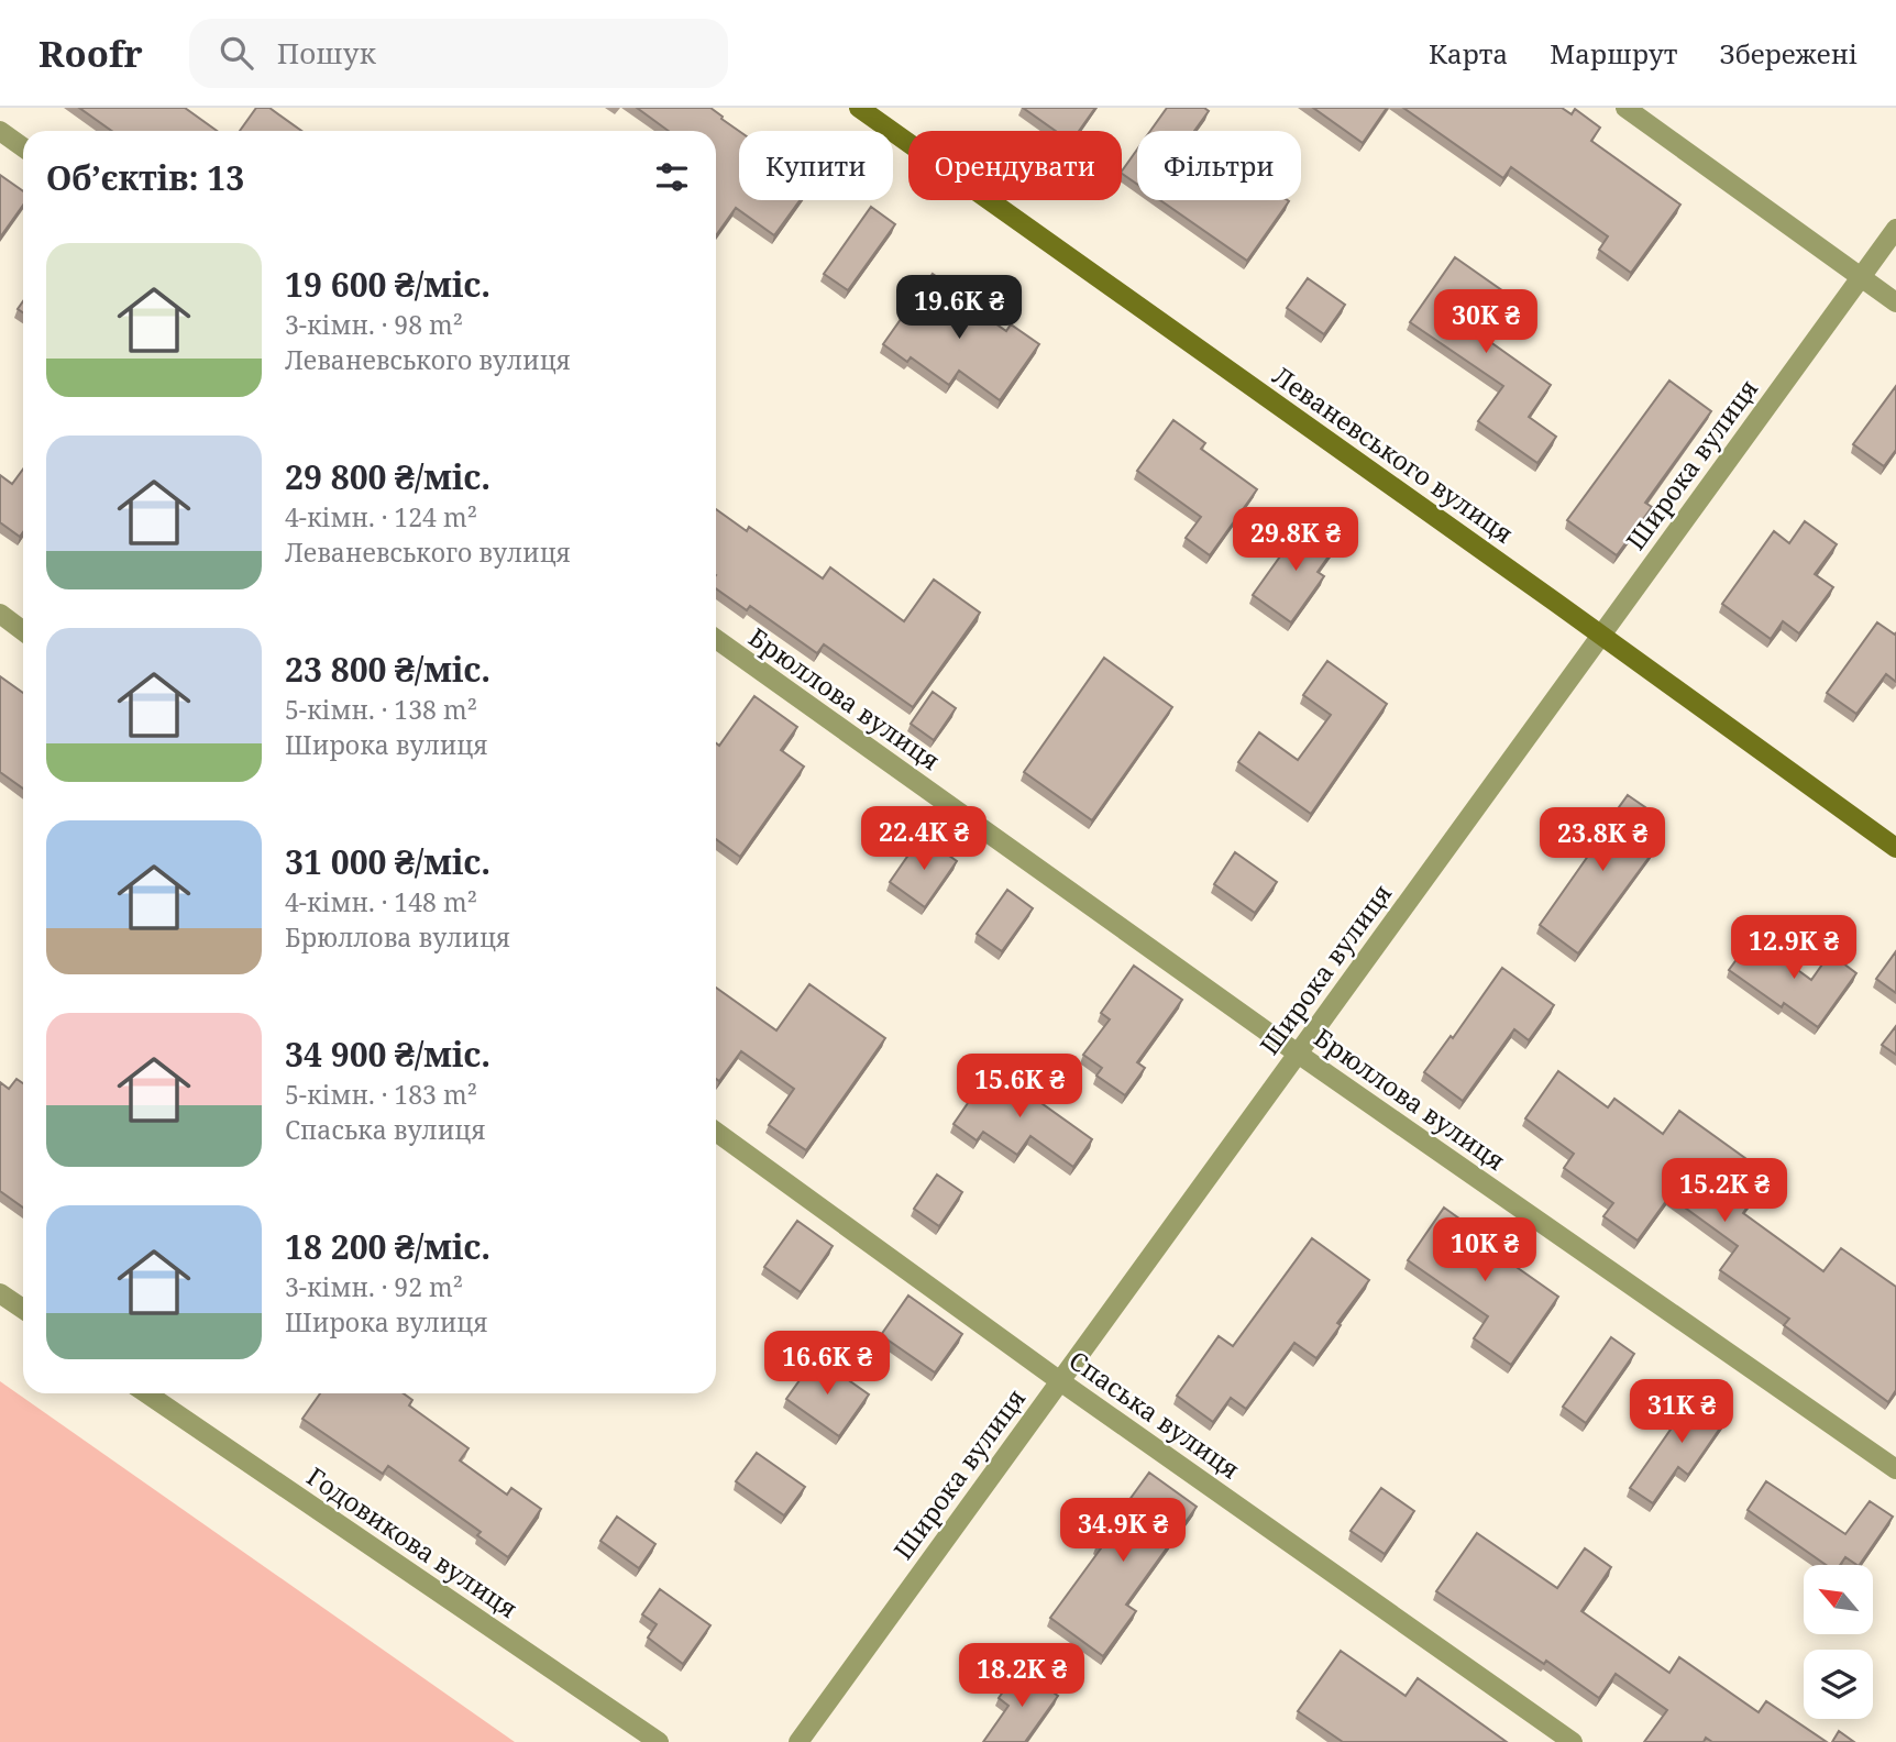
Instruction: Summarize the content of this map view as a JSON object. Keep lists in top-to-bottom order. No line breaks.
{"streets":{"street":["Леваневського вулиця","Широка вулиця","Брюллова вулиця","Спаська вулиця","Годовикова вулиця"]},"crossings":[["Леваневського вулиця","Широка вулиця"],["Широка вулиця","Брюллова вулиця"],["Широка вулиця","Спаська вулиця"]],"north":"top left","page":{"header":"Roofr","search":"Пошук","nav":["Карта","Маршрут","Збережені"],"chip":["Купити","Орендувати","Фільтри"],"heading":"Об’єктів: 13","list":[{"name":"19 600 ₴/міс.","note":"3-кімн. · 98 m² · Леваневського вулиця"},{"name":"29 800 ₴/міс.","note":"4-кімн. · 124 m² · Леваневського вулиця"},{"name":"23 800 ₴/міс.","note":"5-кімн. · 138 m² · Широка вулиця"},{"name":"31 000 ₴/міс.","note":"4-кімн. · 148 m² · Брюллова вулиця"},{"name":"34 900 ₴/міс.","note":"5-кімн. · 183 m² · Спаська вулиця"},{"name":"18 200 ₴/міс.","note":"3-кімн. · 92 m² · Широка вулиця"}],"price":["19.6K ₴","30K ₴","29.8K ₴","22.4K ₴","23.8K ₴","12.9K ₴","15.6K ₴","15.2K ₴","10K ₴","16.6K ₴","31K ₴","34.9K ₴","18.2K ₴"]}}
